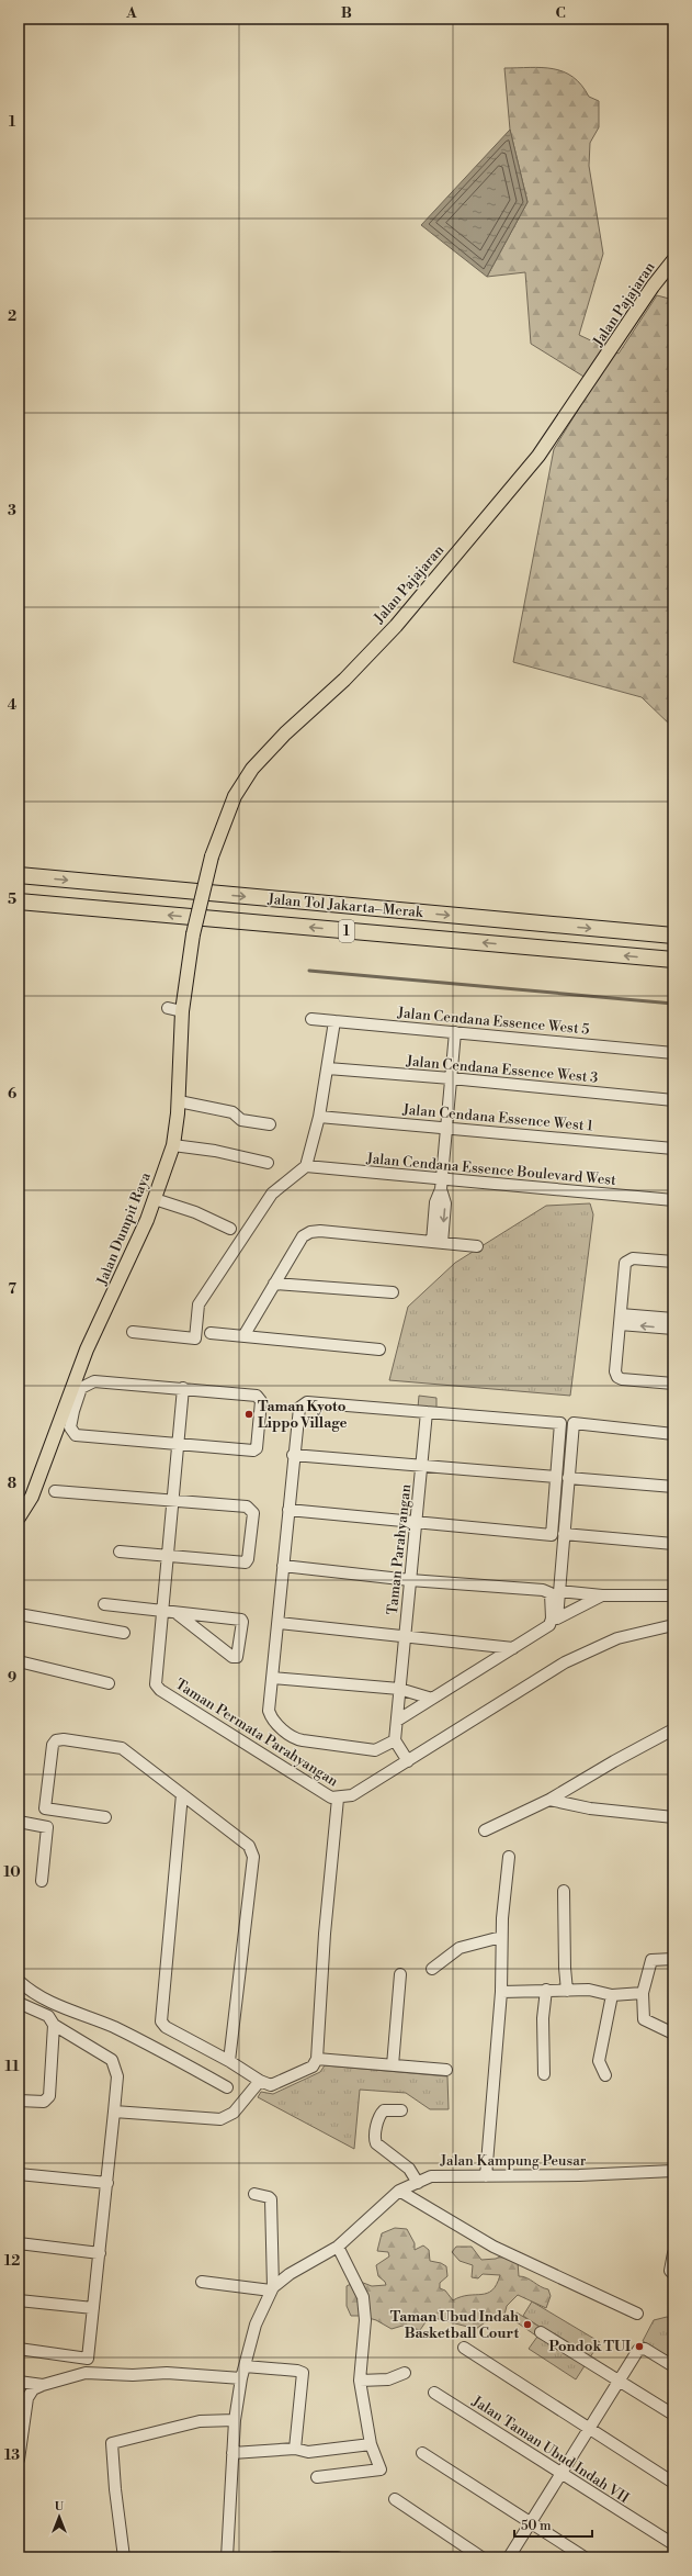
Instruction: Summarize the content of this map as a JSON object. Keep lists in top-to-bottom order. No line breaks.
{"streets":{"highway":["Jalan Tol Jakarta–Merak","1"],"main road":["Jalan Pajajaran","Jalan Dumpit Raya"],"street":["Jalan Cendana Essence West 5","Jalan Cendana Essence West 3","Jalan Cendana Essence West 1","Jalan Cendana Essence Boulevard West","Taman Parahyangan","Taman Permata Parahyangan","Jalan Kampung Peusar","Jalan Taman Ubud Indah VII"]},"crossings":[["Jalan Pajajaran","Jalan Dumpit Raya"]],"places":["Taman Kyoto Lippo Village","Taman Ubud Indah Basketball Court","Pondok TUI"],"scale_bar":"50 m","north":"top","grid":{"columns":["A","B","C"],"rows":["1","2","3","4","5","6","7","8","9","10","11","12","13"]}}
